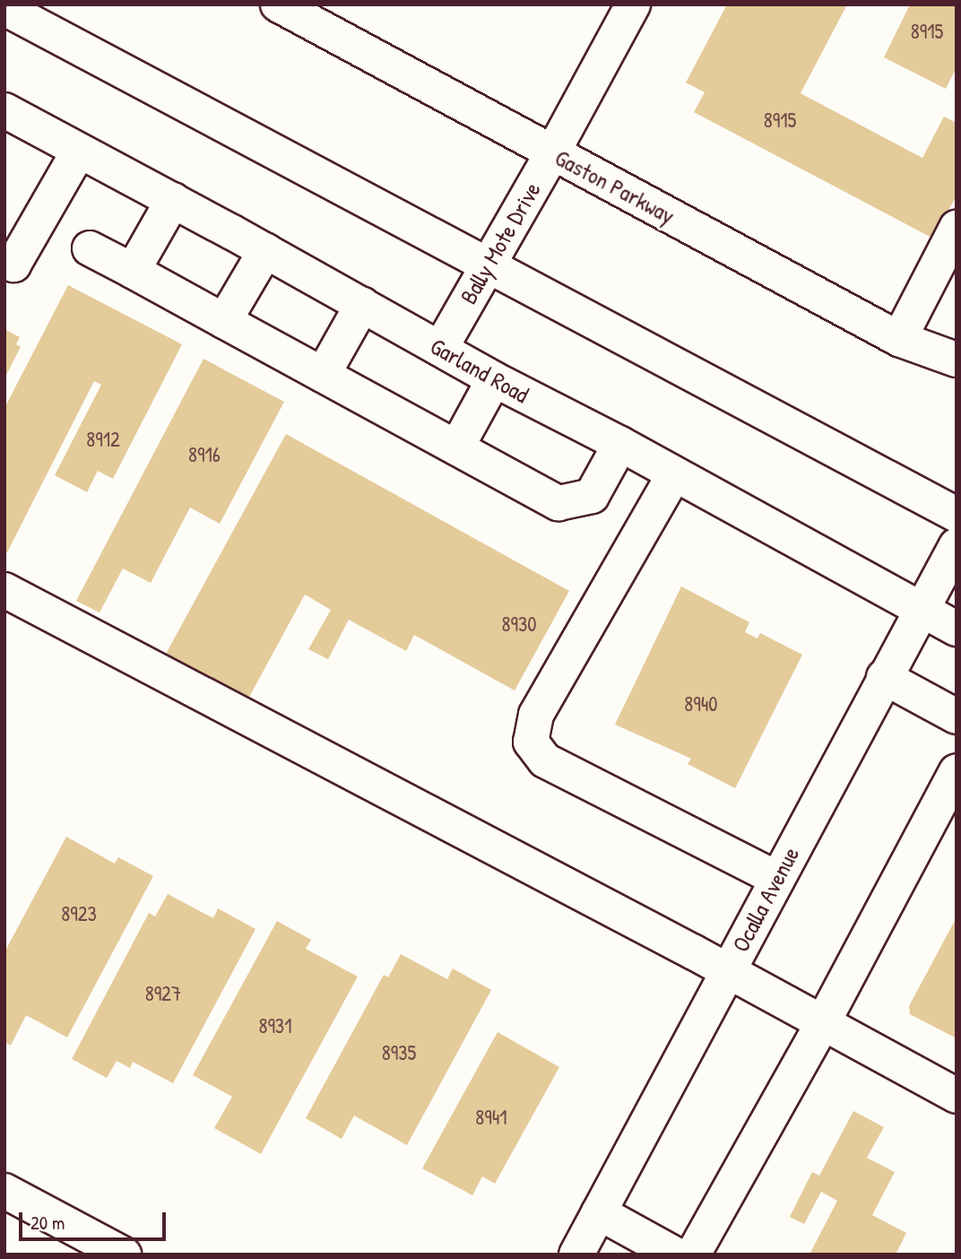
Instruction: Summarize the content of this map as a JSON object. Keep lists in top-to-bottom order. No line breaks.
{"streets":{"main road":["Gaston Parkway","Bally Mote Drive","Garland Road","Ocalla Avenue"]},"crossings":[["Gaston Parkway","Bally Mote Drive"],["Bally Mote Drive","Garland Road"],["Garland Road","Ocalla Avenue"]],"house_numbers":["8915","8915","8912","8916","8930","8940","8923","8927","8931","8935","8941"],"scale_bar":"20 m"}
